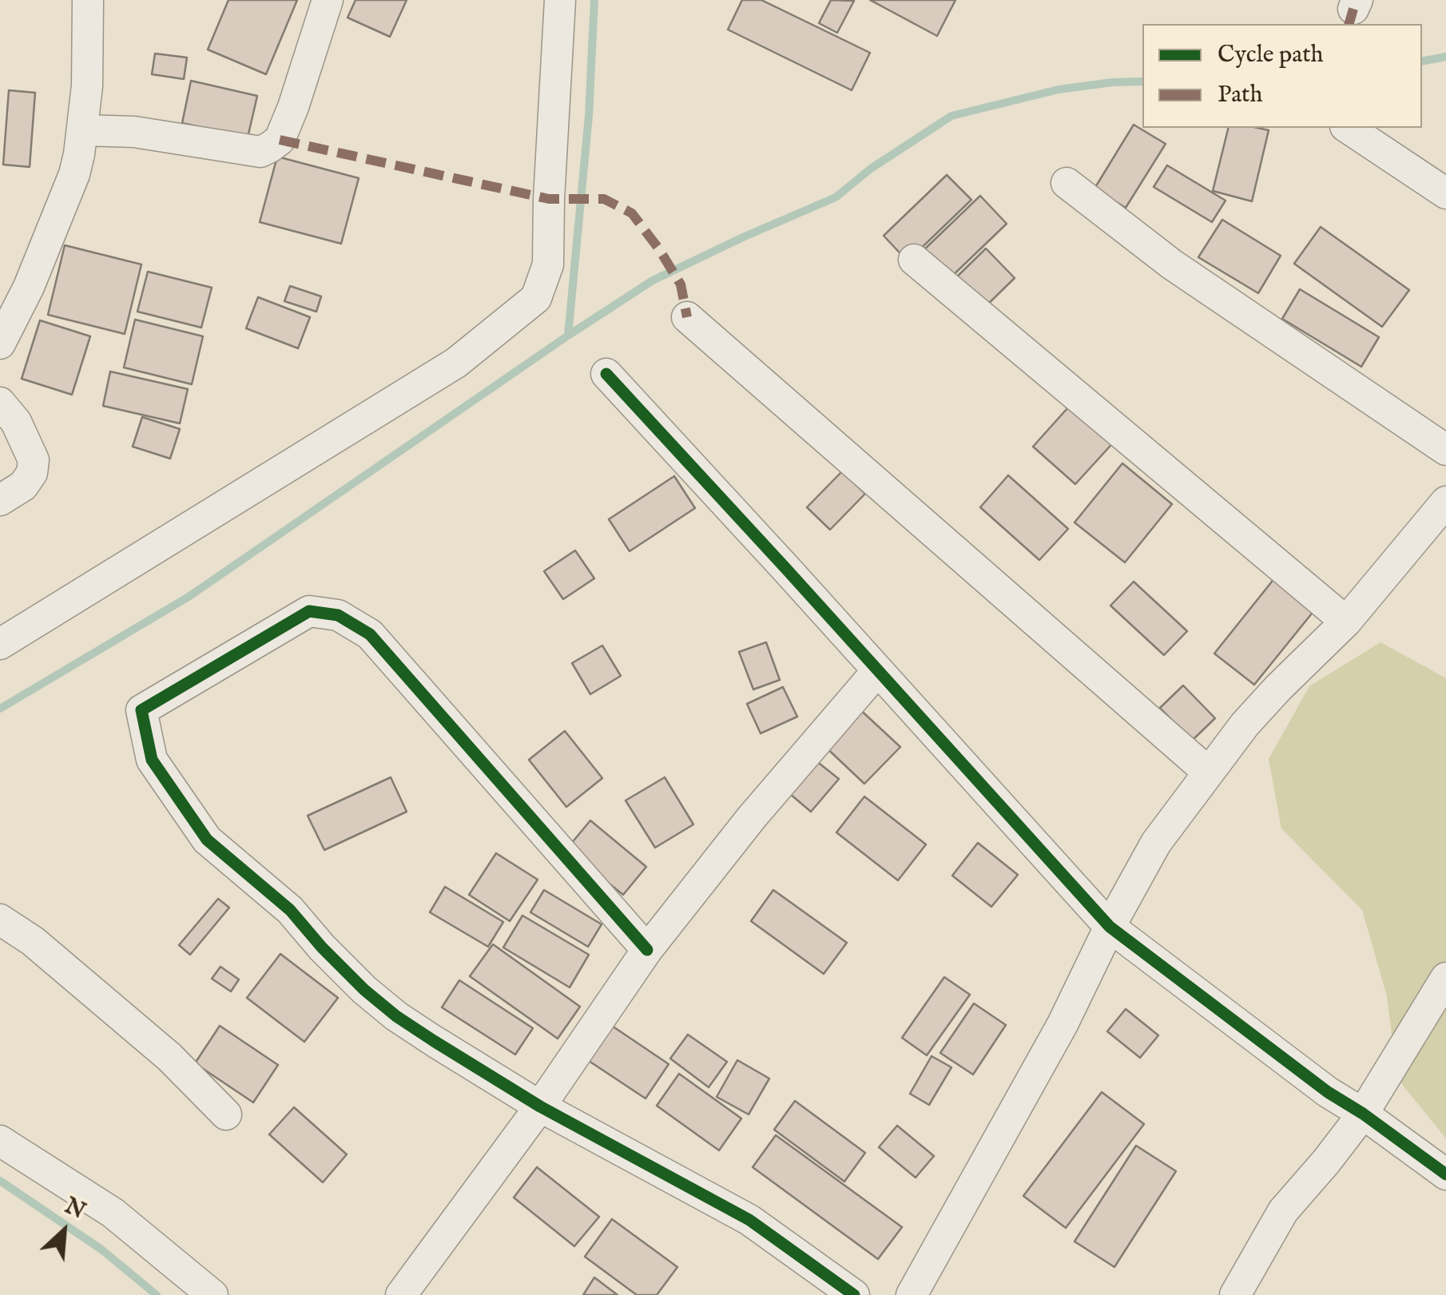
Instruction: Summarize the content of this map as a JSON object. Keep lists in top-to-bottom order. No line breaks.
{"legend":["Cycle path","Path"],"north":"top right"}
